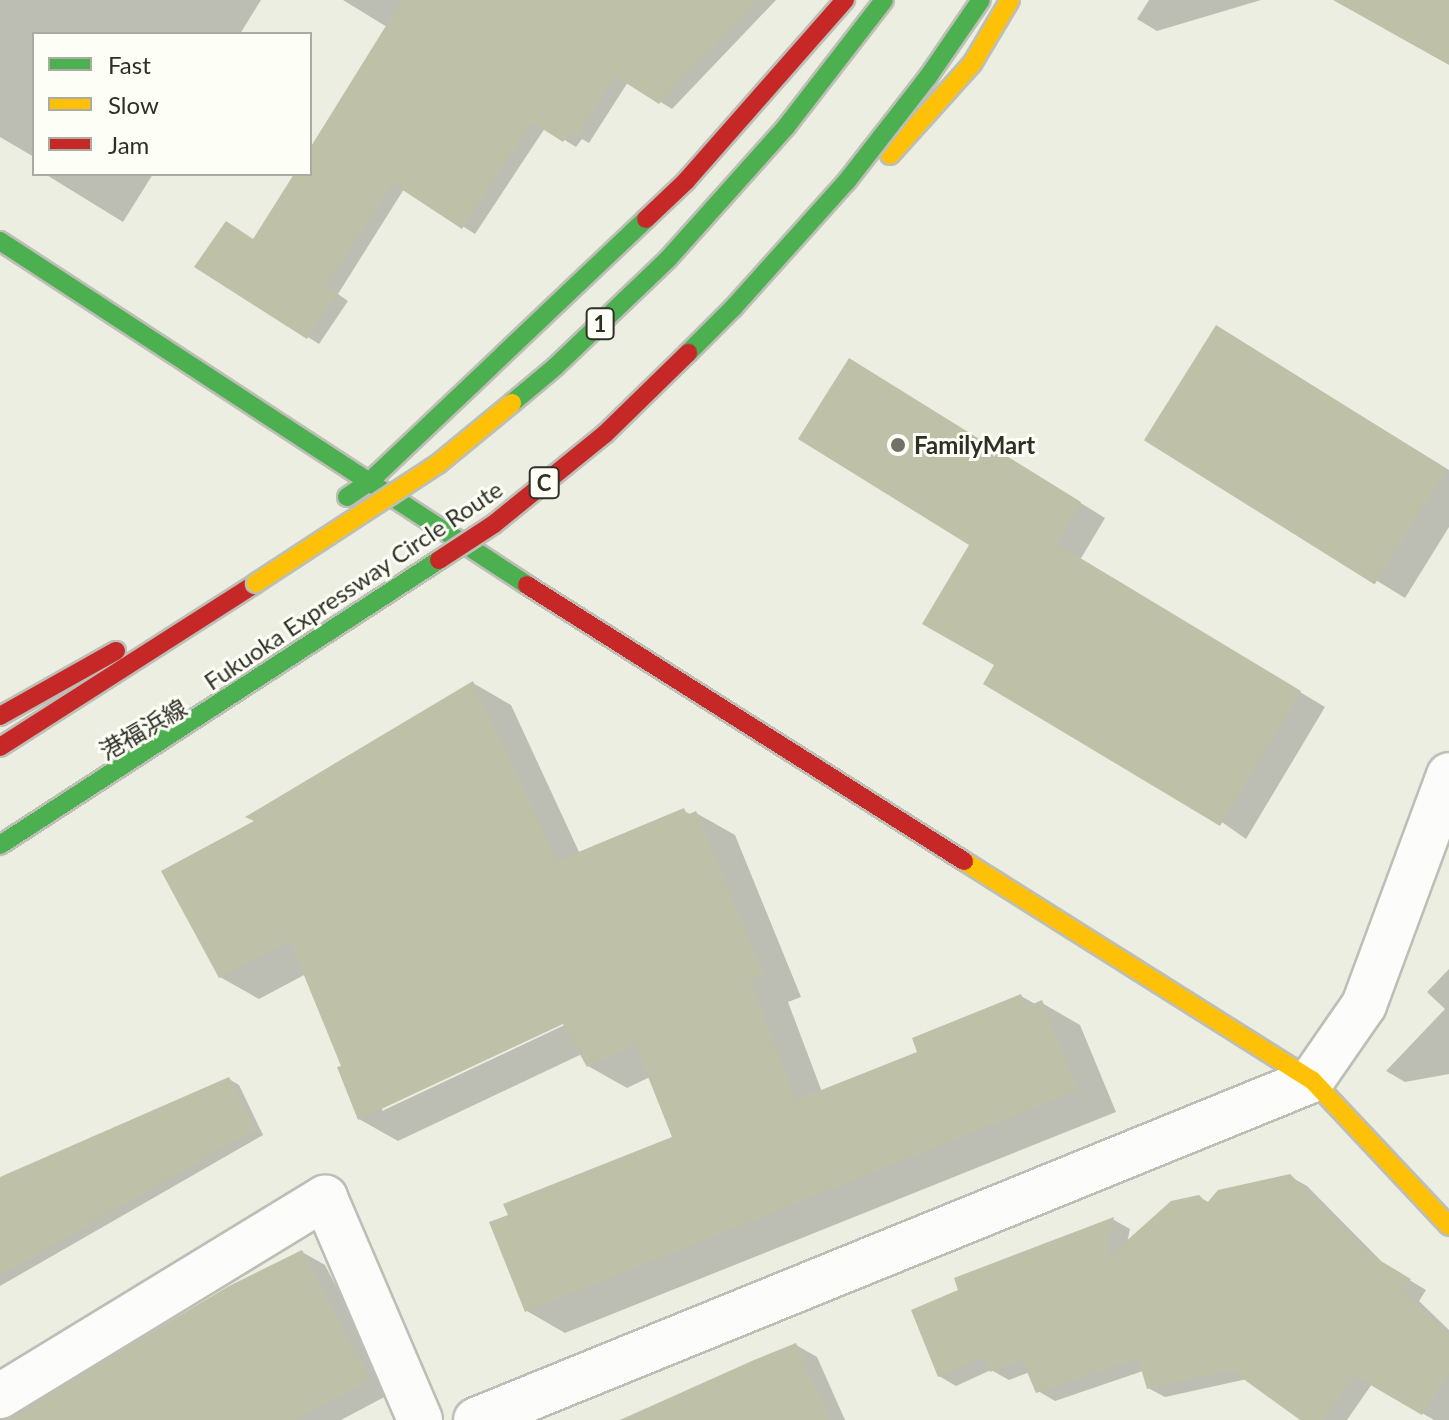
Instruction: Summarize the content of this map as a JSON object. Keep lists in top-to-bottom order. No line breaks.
{"streets":{"main road":["1","C","Fukuoka Expressway Circle Route","港福浜線"]},"places":["FamilyMart"],"legend":["Fast","Slow","Jam"]}
